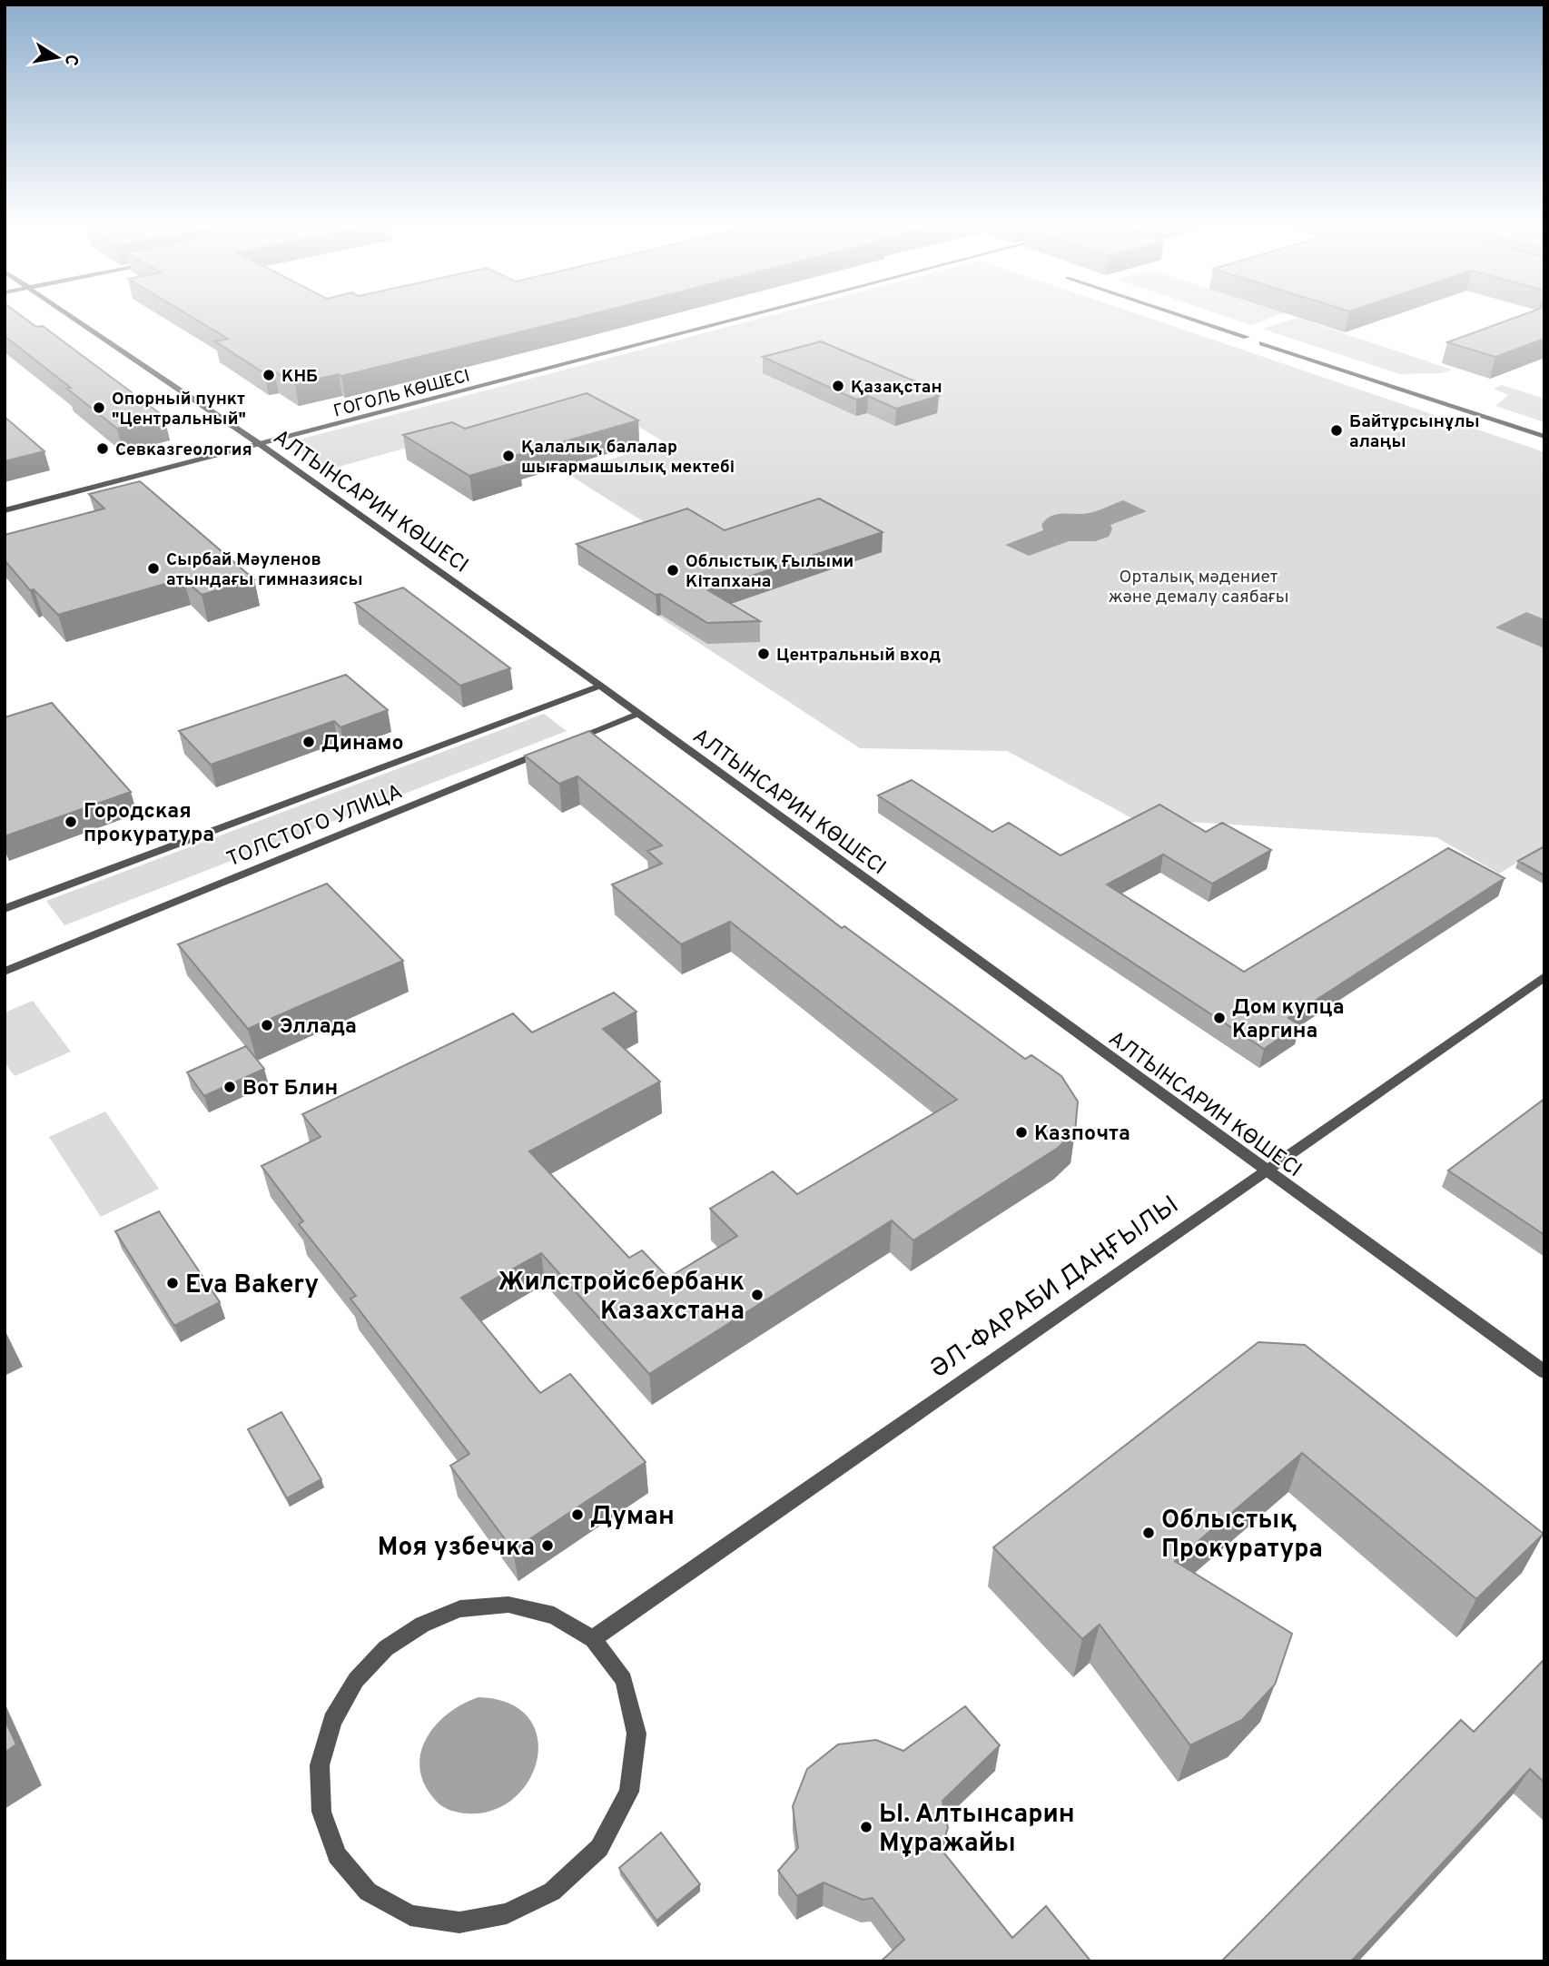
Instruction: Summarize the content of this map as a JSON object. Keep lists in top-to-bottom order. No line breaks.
{"streets":{"street":["ГОГОЛЬ КӨШЕСІ","АЛТЫНСАРИН КӨШЕСІ","ТОЛСТОГО УЛИЦА","ӘЛ-ФАРАБИ ДАҢҒЫЛЫ"]},"crossings":[["ГОГОЛЬ КӨШЕСІ","АЛТЫНСАРИН КӨШЕСІ"],["АЛТЫНСАРИН КӨШЕСІ","ТОЛСТОГО УЛИЦА"],["АЛТЫНСАРИН КӨШЕСІ","ӘЛ-ФАРАБИ ДАҢҒЫЛЫ"]],"parks":["Орталық мәдениет және демалу саябағы"],"places":["КНБ","Қазақстан","Опорный пункт \"Центральный\"","Байтұрсынұлы алаңы","Севказгеология","Қалалық балалар шығармашылық мектебі","Сырбай Мәуленов атындағы гимназиясы","Облыстық Ғылыми Кітапхана","Центральный вход","Динамо","Городская прокуратура","Дом купца Каргина","Эллада","Вот Блин","Казпочта","Eva Bakery","Жилстройсбербанк Казахстана","Думан","Облыстық Прокуратура","Моя узбечка","Ы. Алтынсарин Мұражайы"],"north":"right"}
